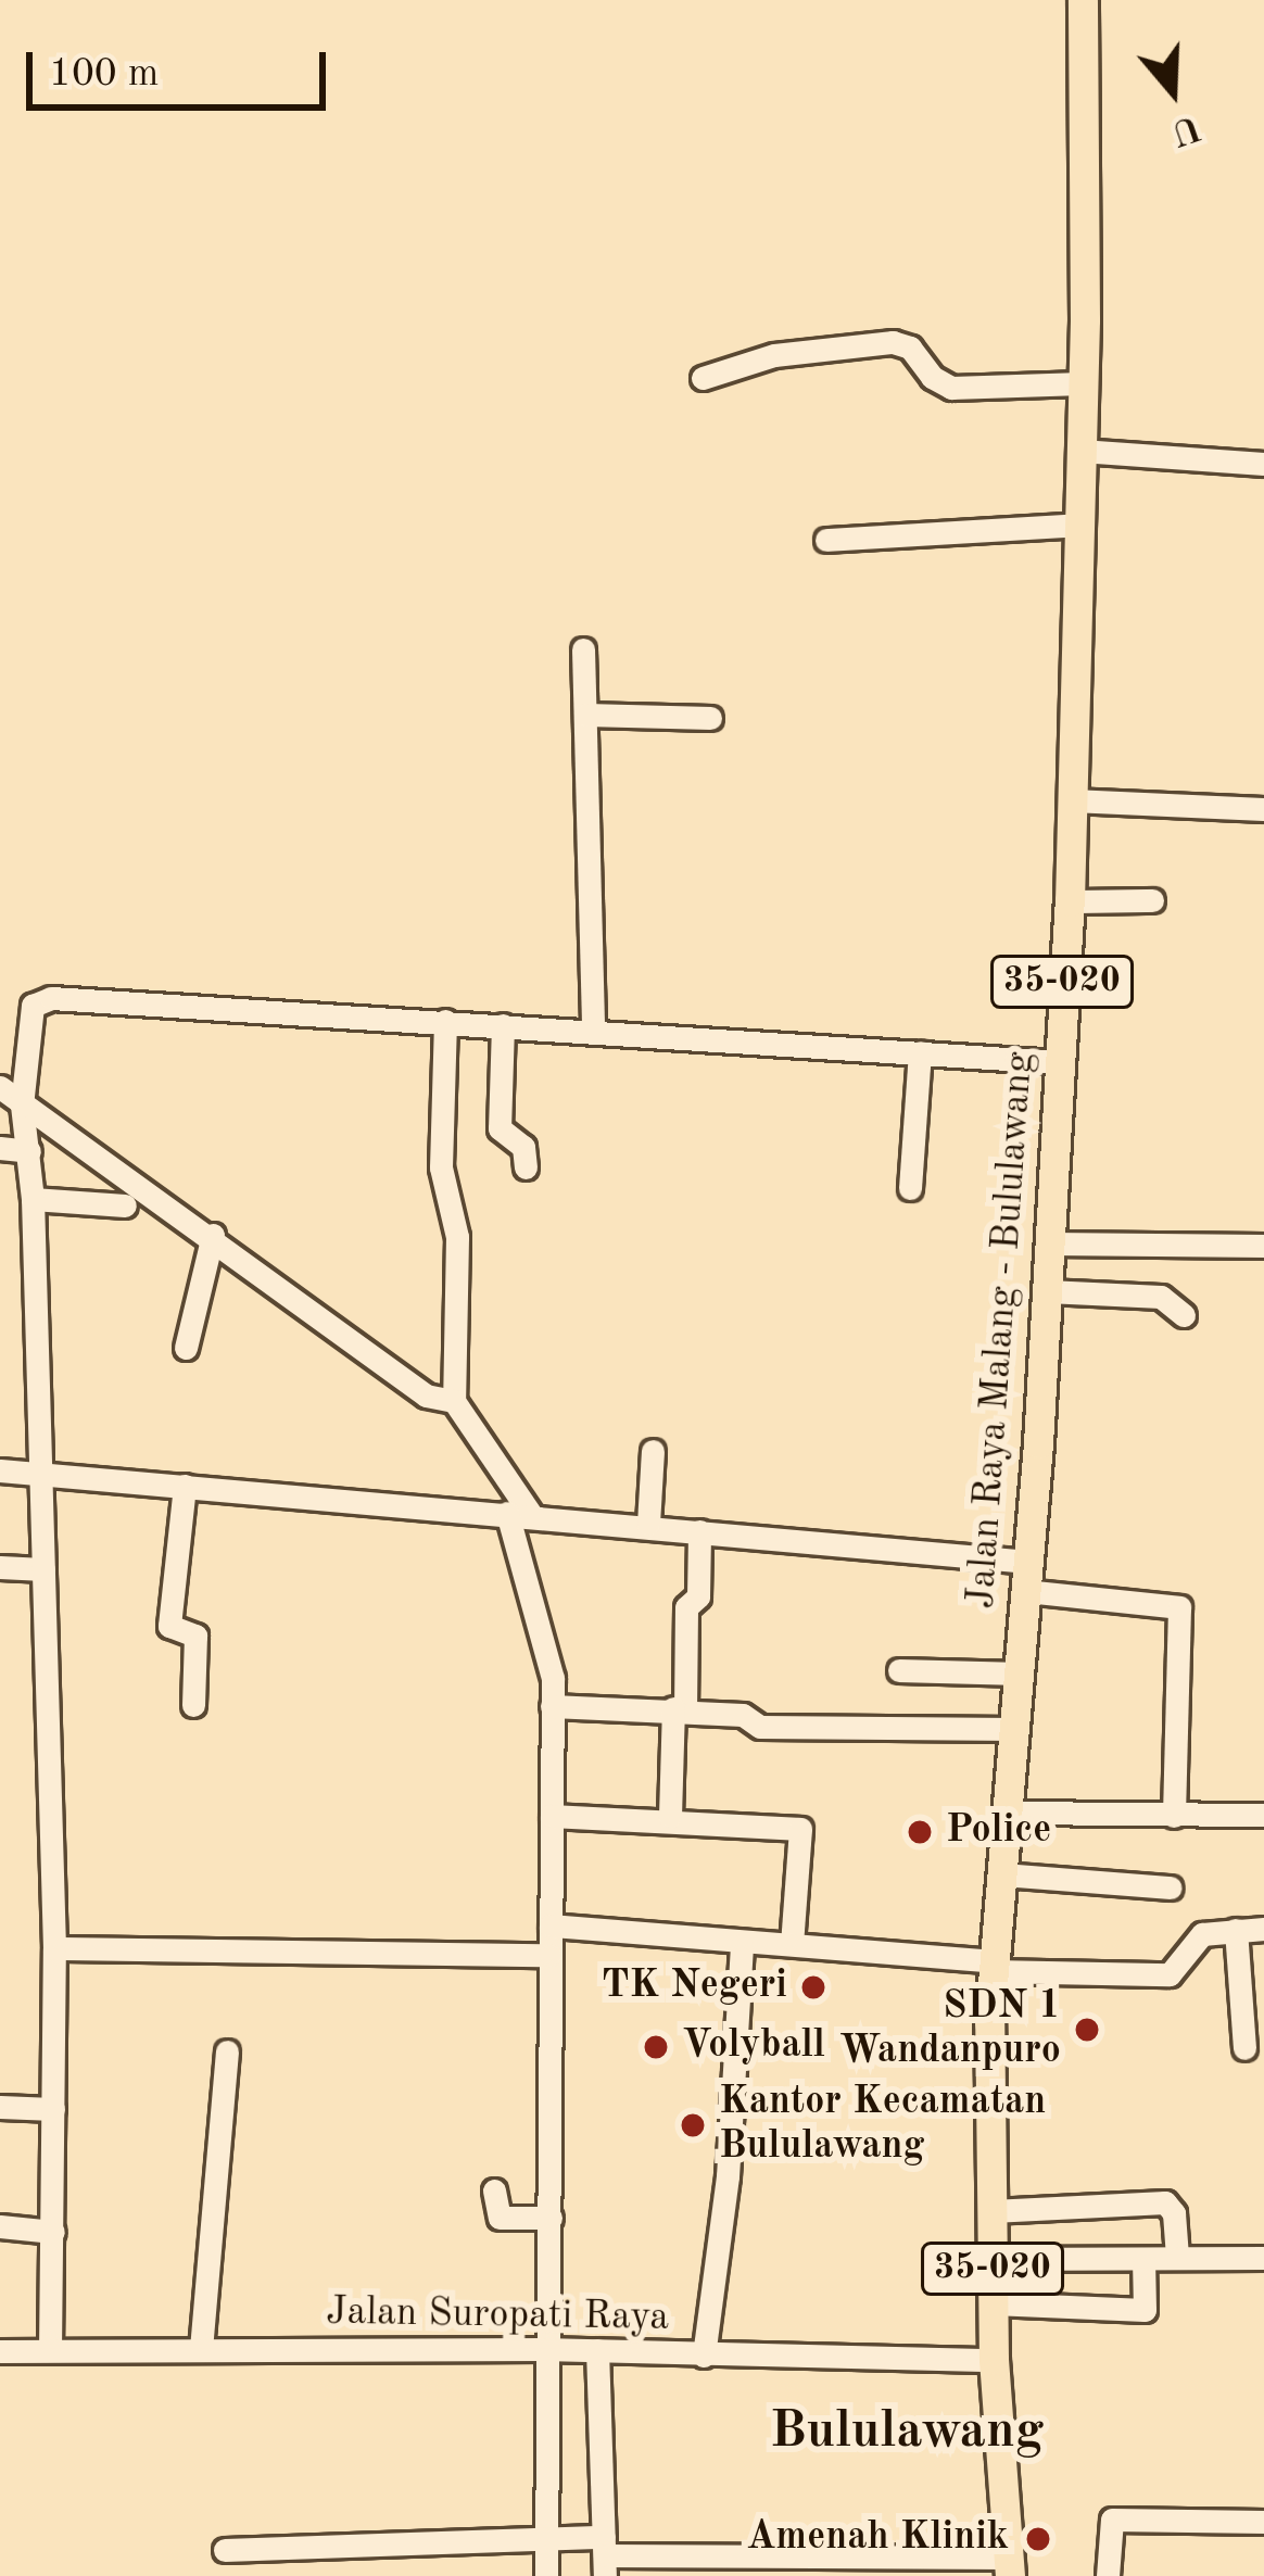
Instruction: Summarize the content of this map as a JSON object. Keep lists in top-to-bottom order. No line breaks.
{"streets":{"main road":["35-020","Jalan Raya Malang - Bululawang"],"street":["Jalan Suropati Raya"]},"crossings":[["35-020","Jalan Raya Malang - Bululawang"],["35-020","Jalan Suropati Raya"]],"districts":["Bululawang"],"places":["Police","TK Negeri","SDN 1 Wandanpuro","Volyball","Kantor Kecamatan Bululawang","Amenah Klinik"],"scale_bar":"100 m","north":"bottom"}
